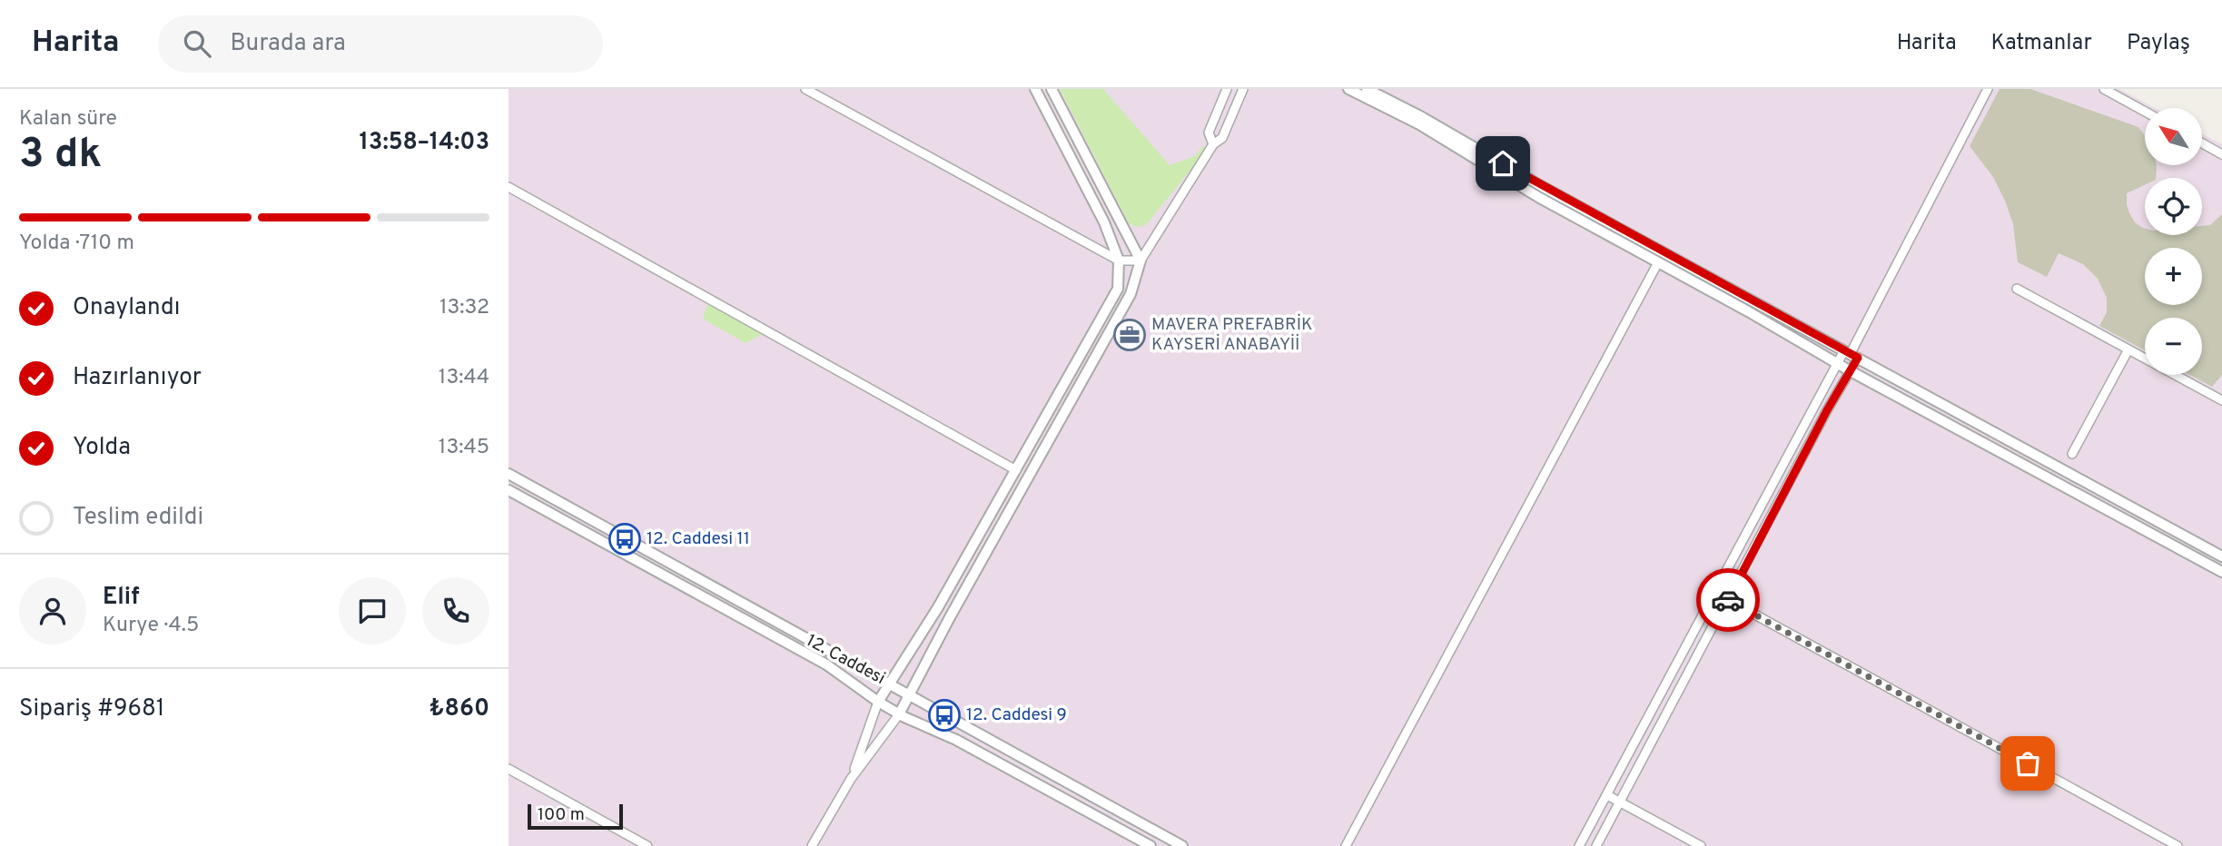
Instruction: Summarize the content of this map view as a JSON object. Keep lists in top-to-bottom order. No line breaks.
{"streets":{"street":["12. Caddesi"]},"places":{"office":["MAVERA PREFABRİK KAYSERİ ANABAYİİ"],"bus stop":["12. Caddesi 11","12. Caddesi 9"]},"scale_bar":"100 m","north":"top left","page":{"header":"Harita","search":"Burada ara","nav":["Harita","Katmanlar","Paylaş"],"heading":["3 dk","Kalan süre","13:58–14:03"],"panel":["Elif","Kurye · 4.5","Sipariş #9681","₺860"],"map_buttons":["+","−"],"bar":"Yolda · 710 m","list":[["Onaylandı","13:32"],["Hazırlanıyor","13:44"],["Yolda","13:45"],"Teslim edildi"],"scale":"100 m"}}
